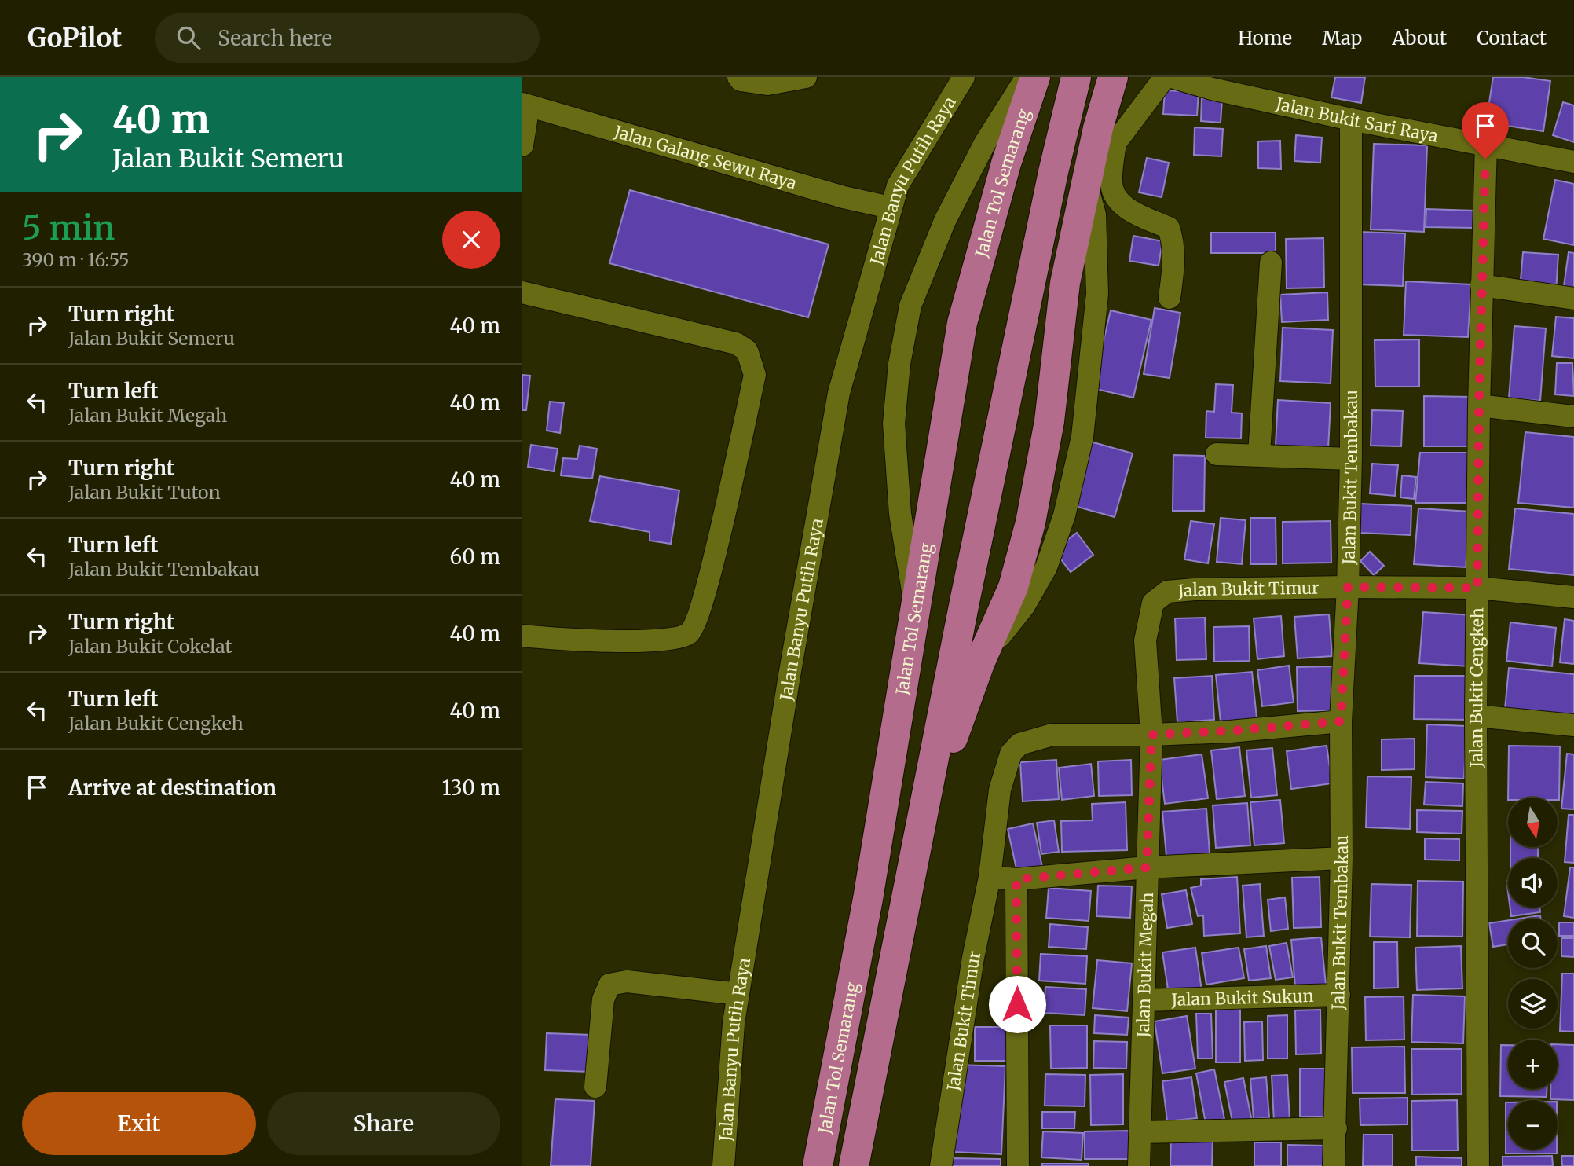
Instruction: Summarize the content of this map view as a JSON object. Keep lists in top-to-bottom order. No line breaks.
{"streets":{"highway":["Jalan Tol Semarang"],"street":["Jalan Bukit Sari Raya","Jalan Galang Sewu Raya","Jalan Banyu Putih Raya","Jalan Bukit Tembakau","Jalan Bukit Timur","Jalan Bukit Cengkeh","Jalan Bukit Megah","Jalan Bukit Sukun"]},"crossings":[["Jalan Bukit Sari Raya","Jalan Bukit Tembakau"],["Jalan Bukit Sari Raya","Jalan Bukit Cengkeh"],["Jalan Galang Sewu Raya","Jalan Banyu Putih Raya"],["Jalan Bukit Tembakau","Jalan Bukit Timur"],["Jalan Bukit Tembakau","Jalan Bukit Sukun"],["Jalan Bukit Timur","Jalan Bukit Cengkeh"],["Jalan Bukit Timur","Jalan Bukit Megah"],["Jalan Bukit Megah","Jalan Bukit Sukun"]],"north":"bottom","page":{"header":"GoPilot","search":"Search here","nav":["Home","Map","About","Contact"],"turn":["40 m","Jalan Bukit Semeru"],"heading":["5 min","390 m · 16:55"],"list":[{"name":"Turn right","note":"Jalan Bukit Semeru","value":"40 m"},{"name":"Turn left","note":"Jalan Bukit Megah","value":"40 m"},{"name":"Turn right","note":"Jalan Bukit Tuton","value":"40 m"},{"name":"Turn left","note":"Jalan Bukit Tembakau","value":"60 m"},{"name":"Turn right","note":"Jalan Bukit Cokelat","value":"40 m"},{"name":"Turn left","note":"Jalan Bukit Cengkeh","value":"40 m"},{"name":"Arrive at destination","value":"130 m"}],"map_buttons":["+","−"],"buttons":["Exit","Share"]}}
